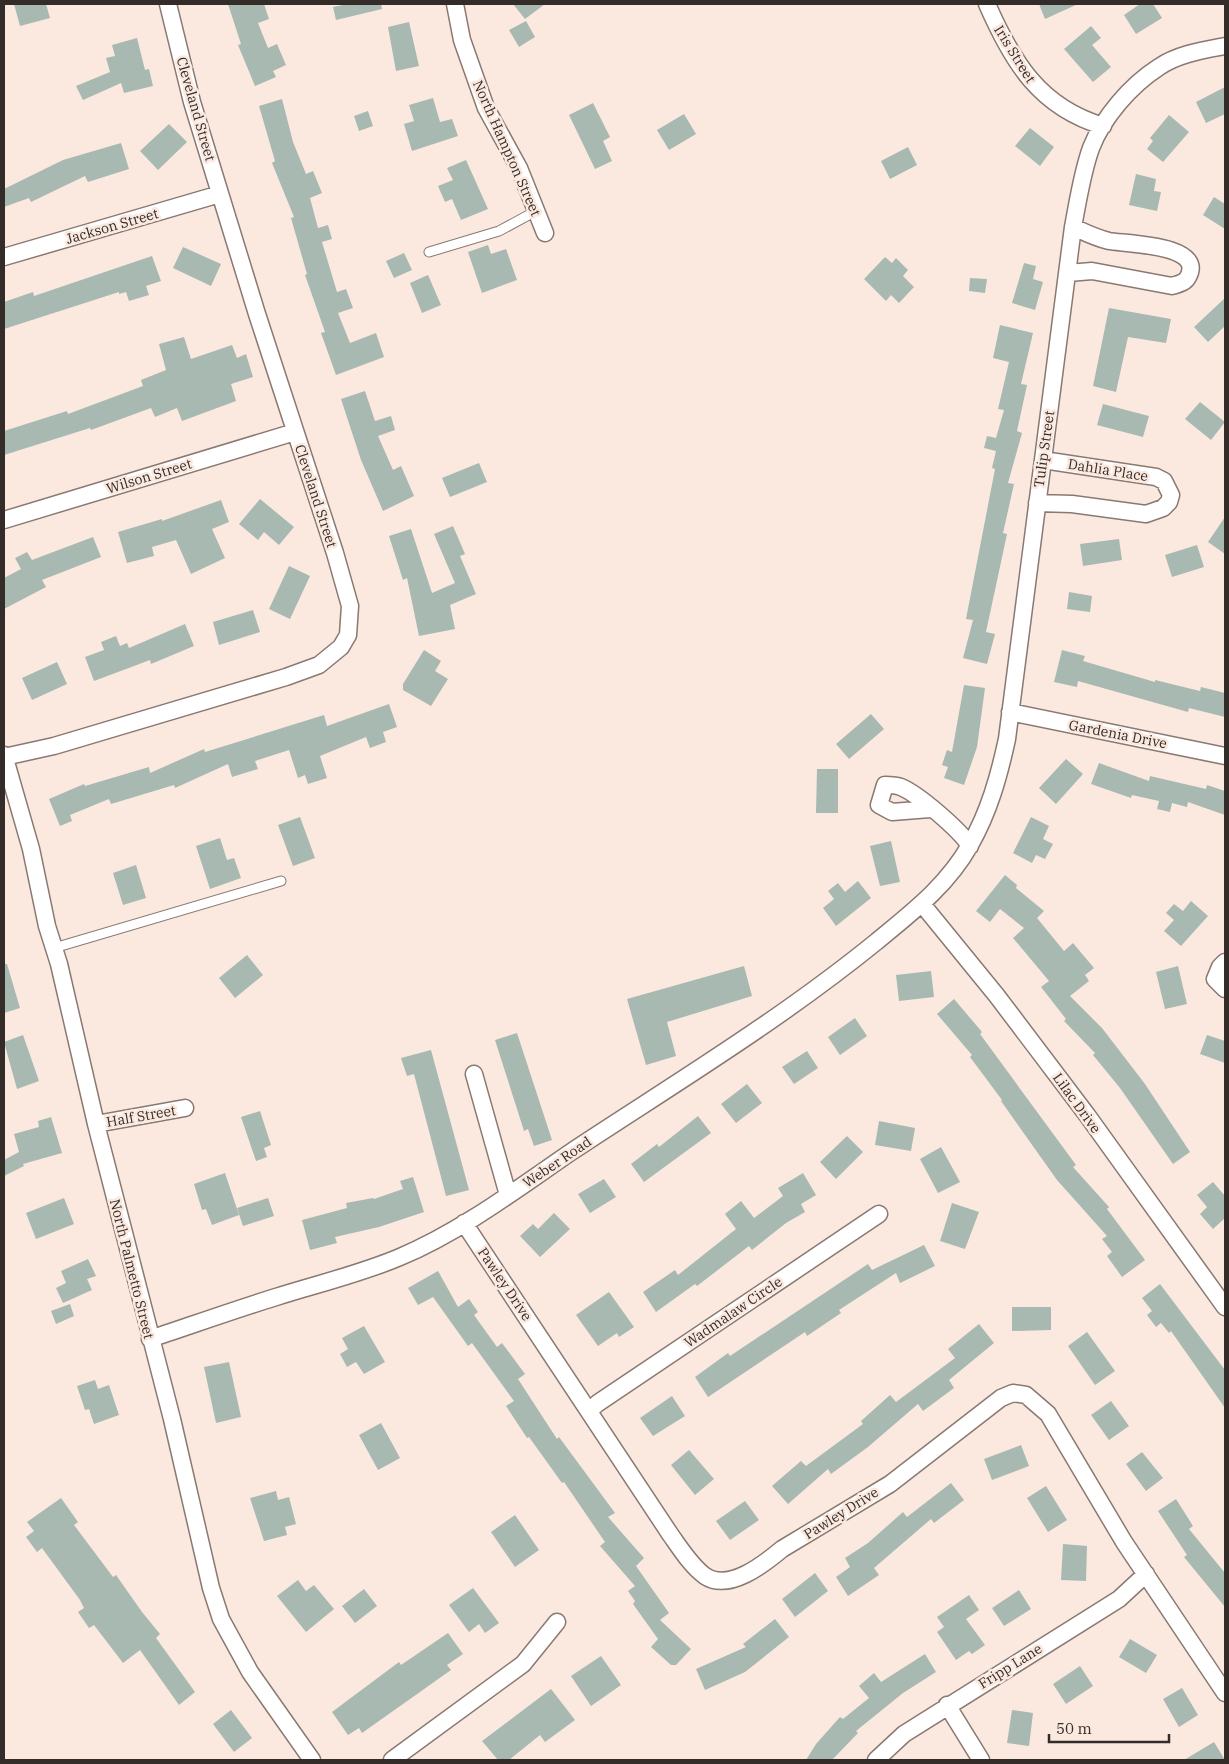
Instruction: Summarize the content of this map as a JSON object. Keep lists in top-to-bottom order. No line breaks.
{"streets":{"street":["Iris Street","Cleveland Street","North Hampton Street","Jackson Street","Tulip Street","Dahlia Place","Wilson Street","Gardenia Drive","Lilac Drive","Half Street","Weber Road","North Palmetto Street","Pawley Drive","Wadmalaw Circle","Fripp Lane"]},"crossings":[["Iris Street","Tulip Street"],["Cleveland Street","Jackson Street"],["Cleveland Street","Wilson Street"],["Cleveland Street","North Palmetto Street"],["Tulip Street","Dahlia Place"],["Tulip Street","Gardenia Drive"],["Tulip Street","Lilac Drive"],["Tulip Street","Weber Road"],["Lilac Drive","Weber Road"],["Half Street","North Palmetto Street"],["Weber Road","North Palmetto Street"],["Weber Road","Pawley Drive"],["Pawley Drive","Wadmalaw Circle"],["Pawley Drive","Fripp Lane"]],"scale_bar":"50 m"}
